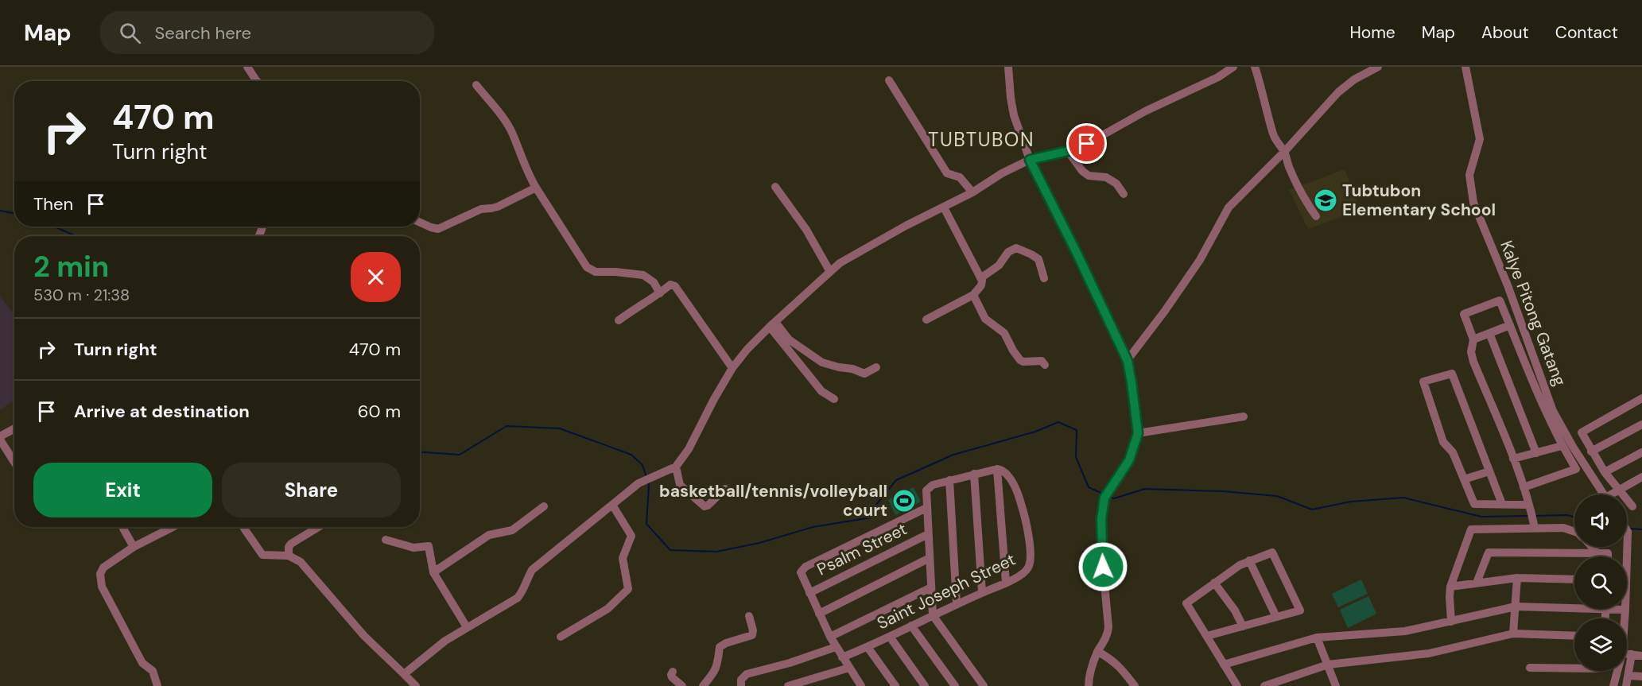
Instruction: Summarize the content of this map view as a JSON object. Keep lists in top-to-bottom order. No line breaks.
{"streets":{"street":["Kalye Pitong Gatang","Psalm Street","Saint Joseph Street"]},"districts":["TUBTUBON"],"places":{"school or university":["Tubtubon Elementary School"],"sports":["basketball/tennis/volleyball court"]},"page":{"header":"Map","search":"Search here","nav":["Home","Map","About","Contact"],"turn":["470 m","Turn right"],"then":"Then","heading":["2 min","530 m · 21:38"],"list":[{"name":"Turn right","value":"470 m"},{"name":"Arrive at destination","value":"60 m"}],"buttons":["Exit","Share"]}}
